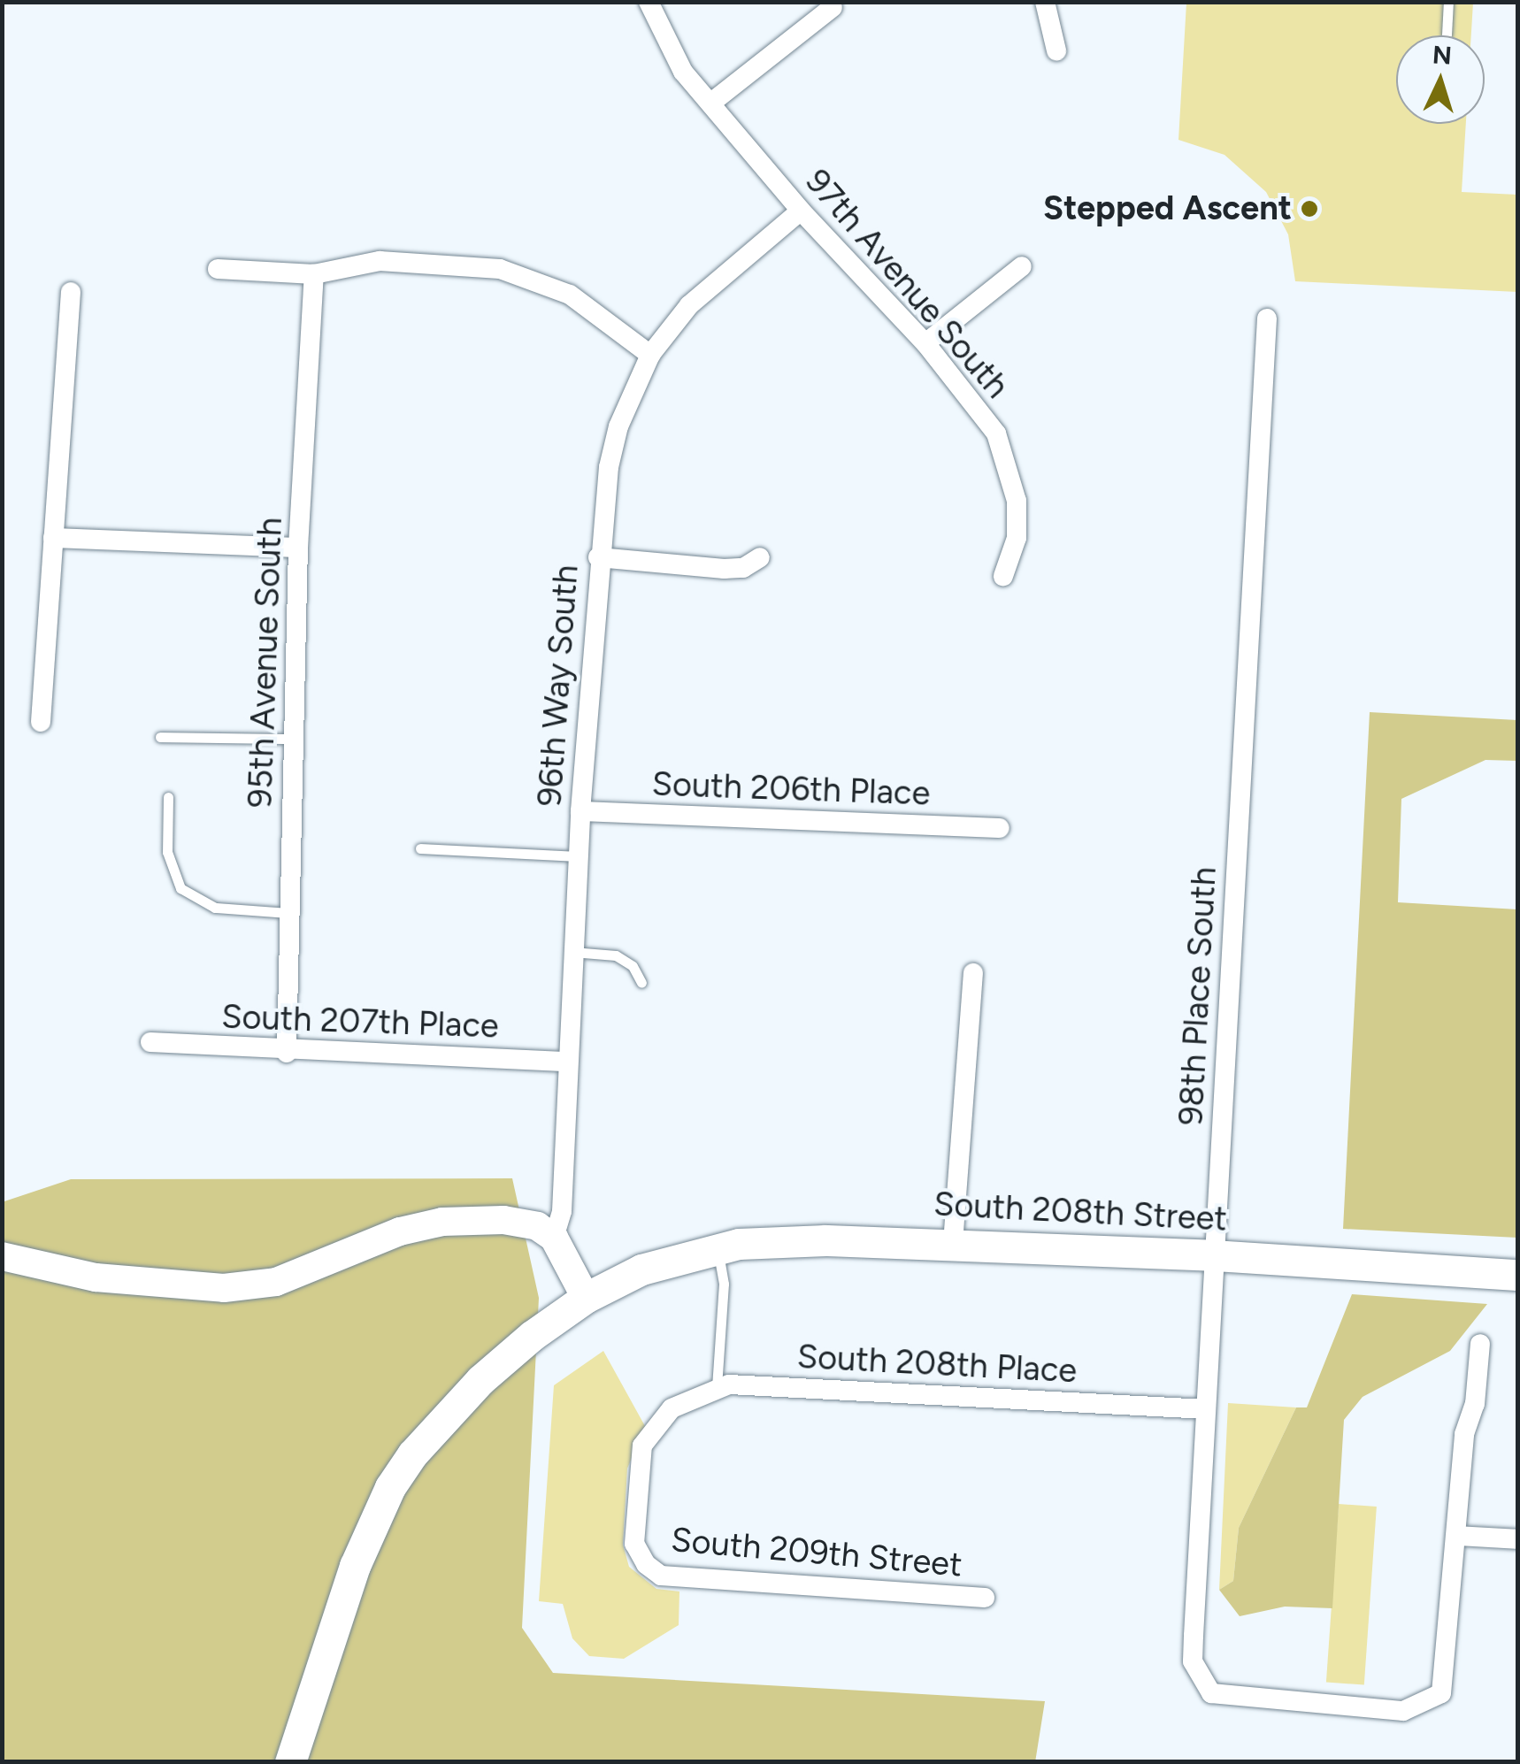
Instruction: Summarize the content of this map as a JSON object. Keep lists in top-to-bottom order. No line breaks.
{"streets":{"main road":["South 208th Street"],"street":["97th Avenue South","95th Avenue South","96th Way South","South 206th Place","98th Place South","South 207th Place","South 208th Place","South 209th Street"]},"crossings":[["97th Avenue South","96th Way South"],["95th Avenue South","South 207th Place"],["96th Way South","South 206th Place"],["96th Way South","South 207th Place"],["98th Place South","South 208th Street"],["98th Place South","South 208th Place"],["South 208th Place","South 209th Street"]],"places":["Stepped Ascent"],"north":"top"}
